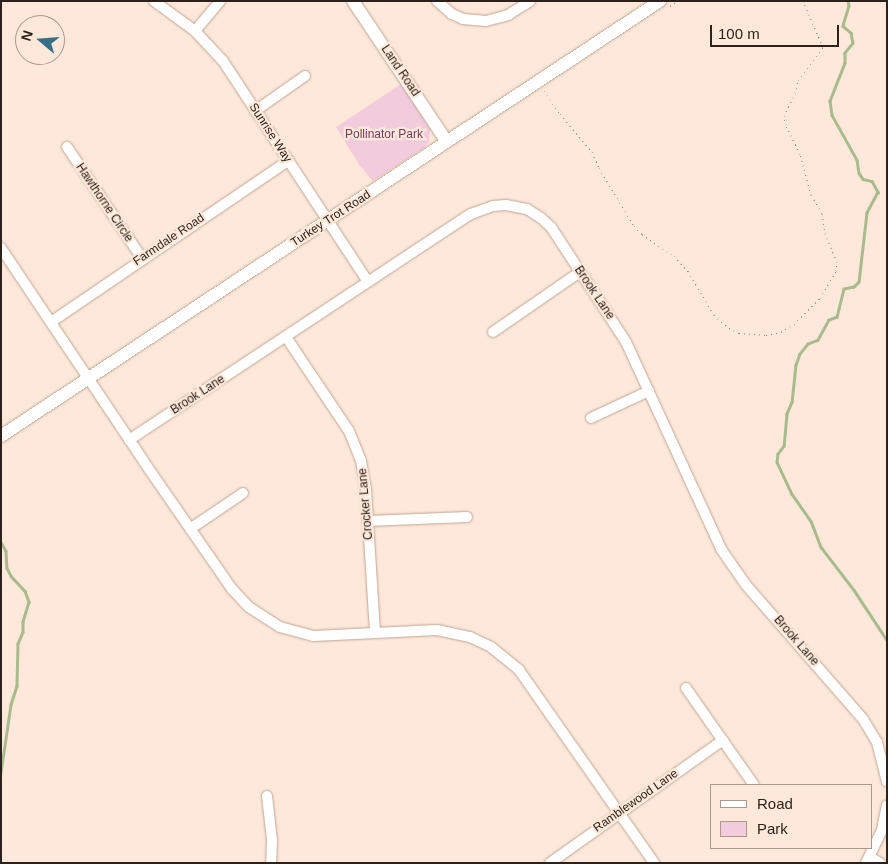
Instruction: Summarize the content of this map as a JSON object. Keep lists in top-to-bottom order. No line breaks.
{"streets":{"street":["Land Road","Sunrise Way","Hawthorne Circle","Turkey Trot Road","Farmdale Road","Brook Lane","Crocker Lane","Ramblewood Lane"]},"crossings":[["Land Road","Turkey Trot Road"],["Sunrise Way","Turkey Trot Road"],["Sunrise Way","Farmdale Road"],["Sunrise Way","Brook Lane"],["Hawthorne Circle","Farmdale Road"],["Brook Lane","Crocker Lane"]],"parks":["Pollinator Park"],"legend":["Road","Park"],"scale_bar":"100 m","north":"left"}
